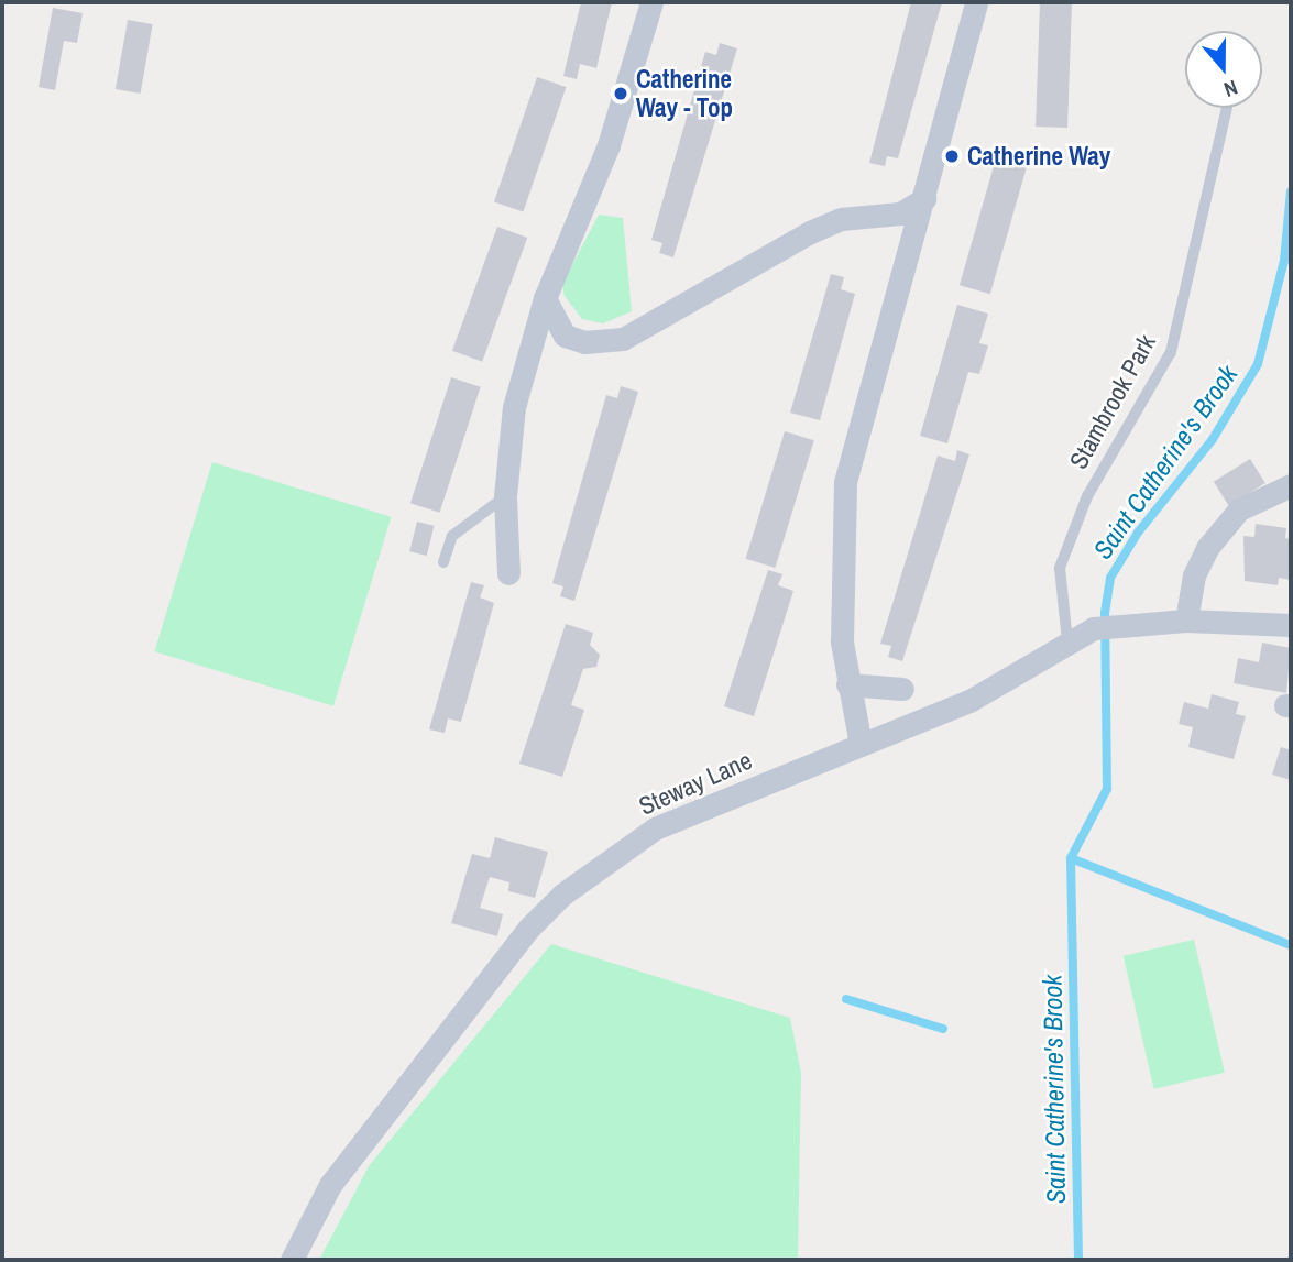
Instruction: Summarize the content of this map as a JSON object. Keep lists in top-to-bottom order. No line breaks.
{"streets":{"street":["Steway Lane"],"lane":["Stambrook Park"]},"crossings":[["Stambrook Park","Steway Lane"]],"water":["Saint Catherine's Brook"],"places":["Catherine Way - Top","Catherine Way"],"north":"bottom"}
